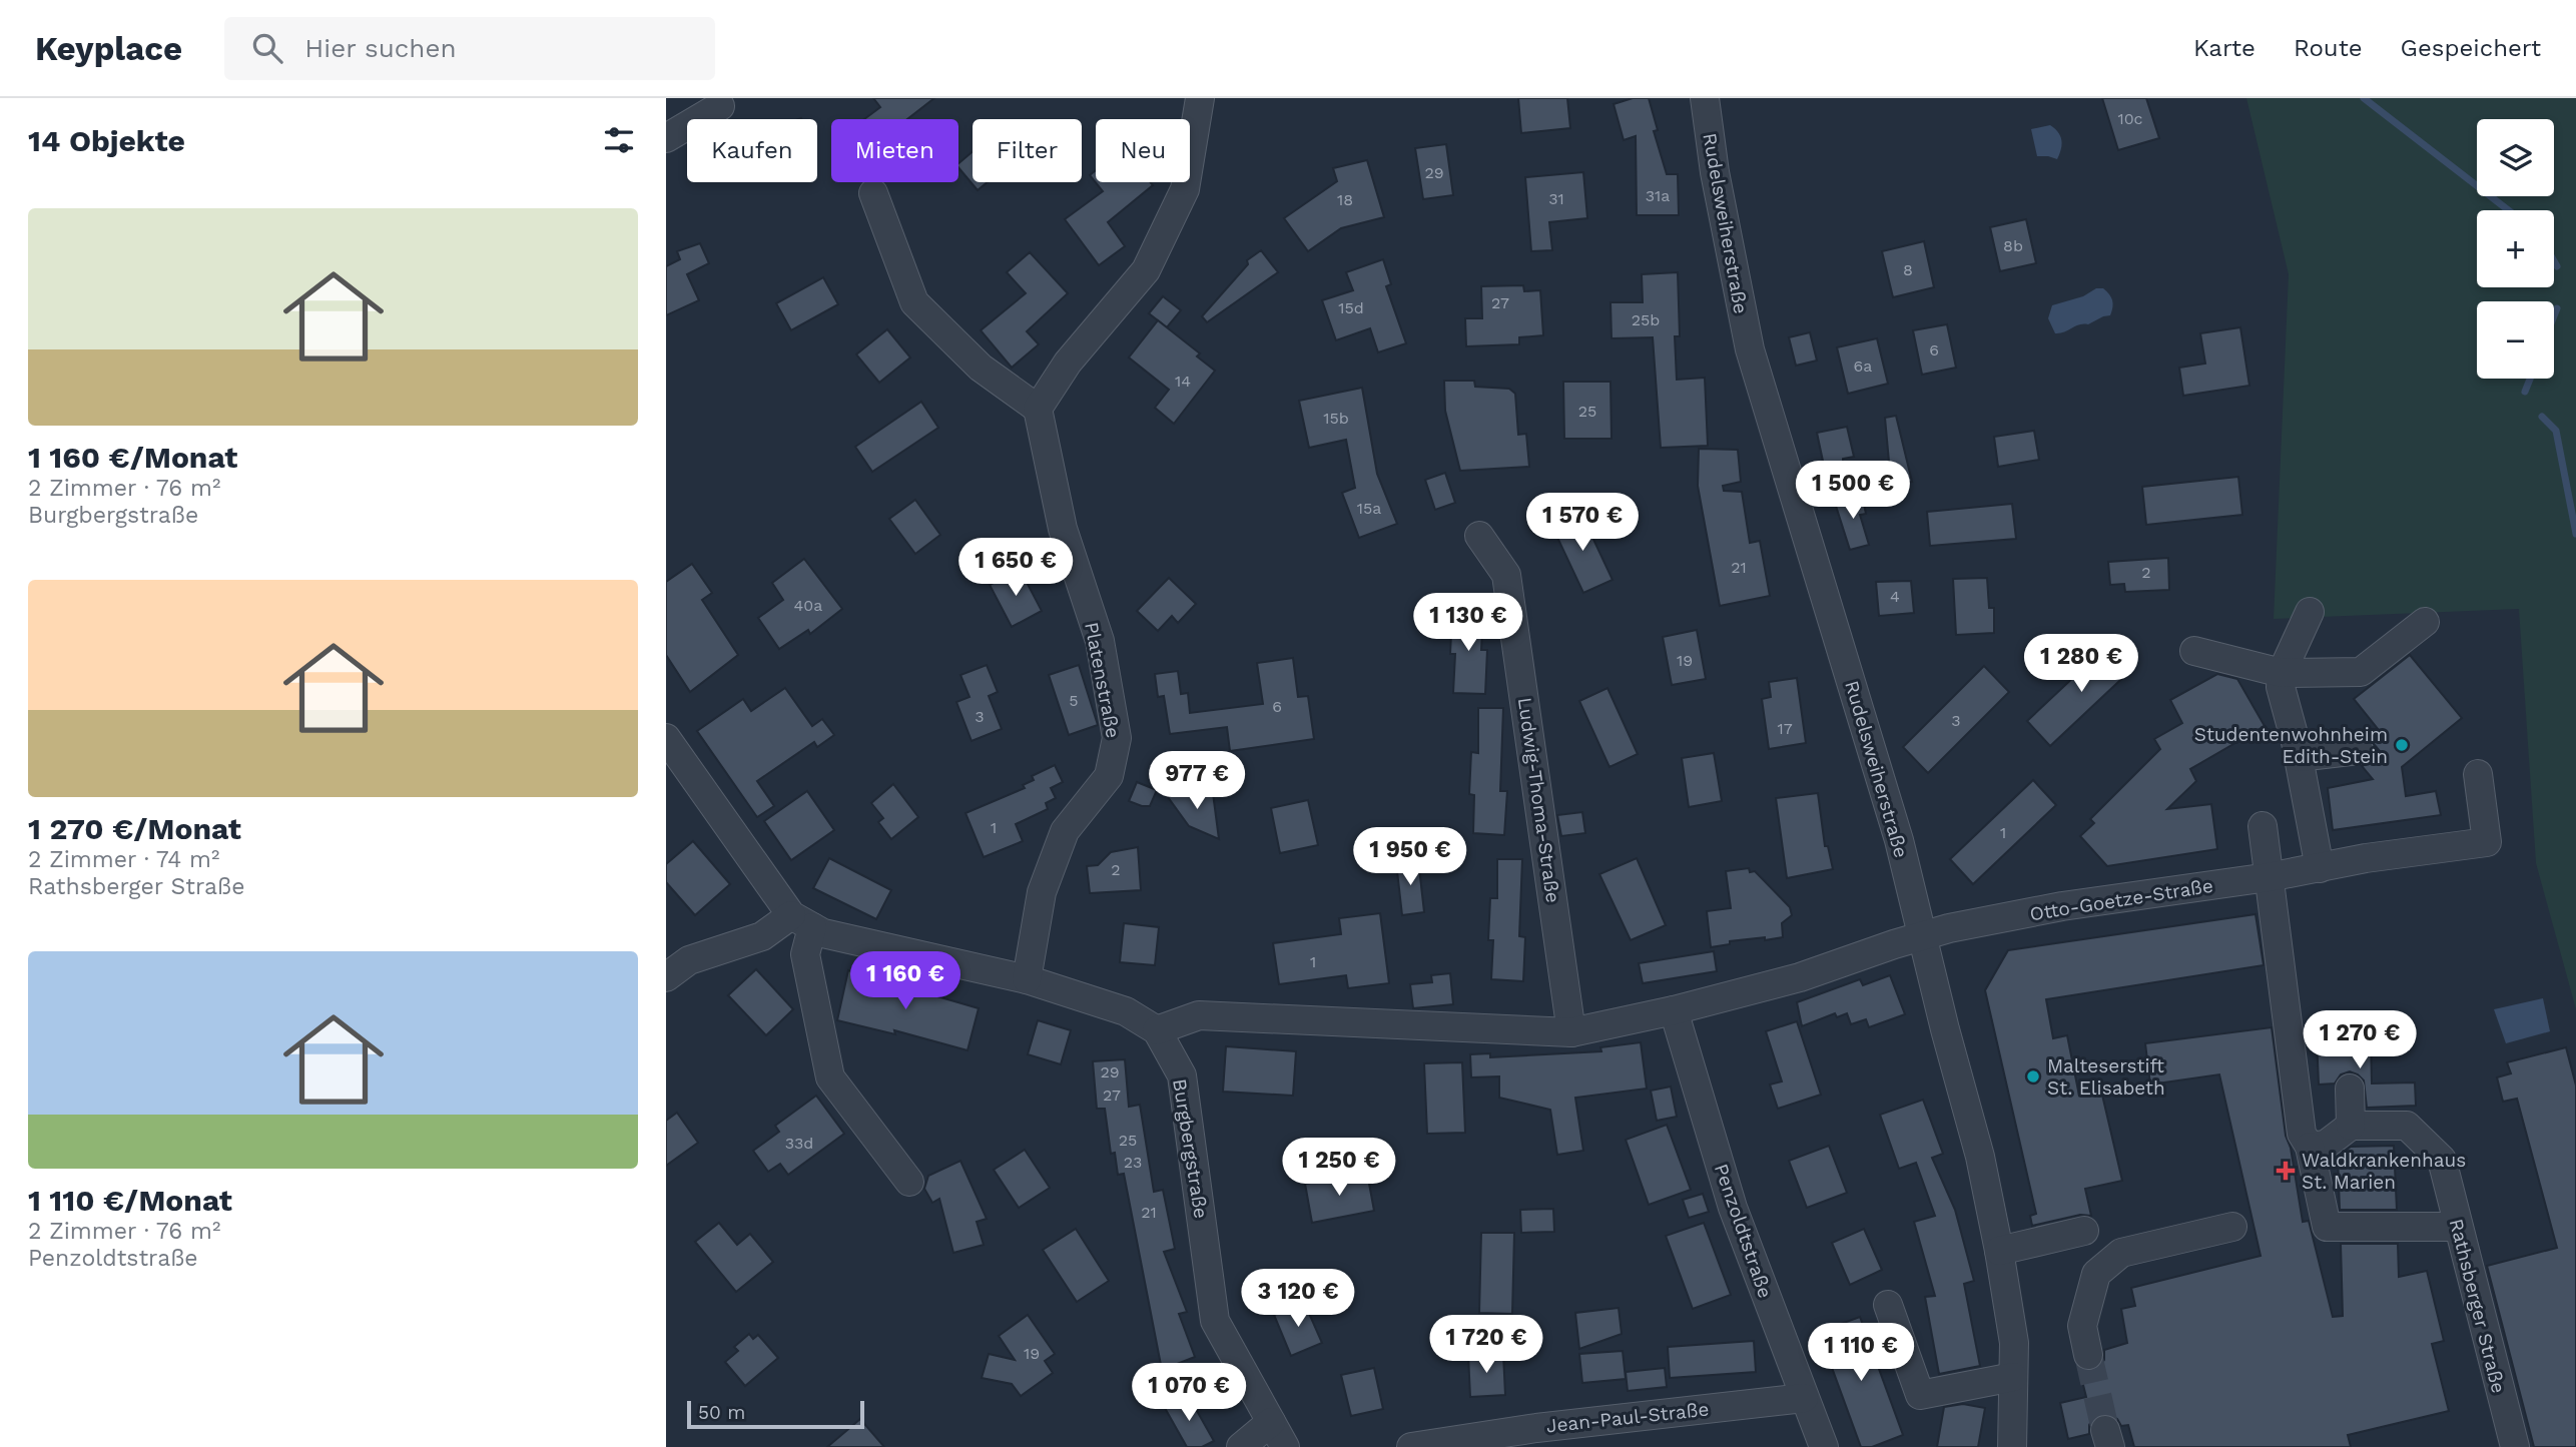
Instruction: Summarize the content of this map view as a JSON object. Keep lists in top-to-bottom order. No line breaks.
{"streets":{"street":["Rudelsweiherstraße","Platenstraße","Ludwig-Thoma-Straße","Otto-Goetze-Straße","Burgbergstraße","Penzoldtstraße","Rathsberger Straße","Jean-Paul-Straße"]},"crossings":[["Rudelsweiherstraße","Otto-Goetze-Straße"],["Penzoldtstraße","Jean-Paul-Straße"]],"places":{"other":["Studentenwohnheim Edith-Stein","Malteserstift St. Elisabeth"],"health":["Waldkrankenhaus St. Marien"]},"house_numbers":["10c","29","31a","31","18","8b","8","27","15d","25b","6","6a","14","25","15b","15a","21","2","4","40a","19","5","6","3","3","17","1","1","2","1","29","27","25","33d","23","21","19"],"scale_bar":"50 m","page":{"header":"Keyplace","search":"Hier suchen","nav":["Karte","Route","Gespeichert"],"heading":"14 Objekte","map_buttons":["+","−"],"chip":["Kaufen","Mieten","Filter","Neu"],"list":[{"name":"1 160 €/Monat","note":"2 Zimmer · 76 m² · Burgbergstraße"},{"name":"1 270 €/Monat","note":"2 Zimmer · 74 m² · Rathsberger Straße"},{"name":"1 110 €/Monat","note":"2 Zimmer · 76 m² · Penzoldtstraße"}],"price":["1 500 €","1 570 €","1 650 €","1 130 €","1 280 €","977 €","1 950 €","1 160 €","1 270 €","1 250 €","3 120 €","1 720 €","1 110 €","1 070 €"],"scale":"50 m"}}
